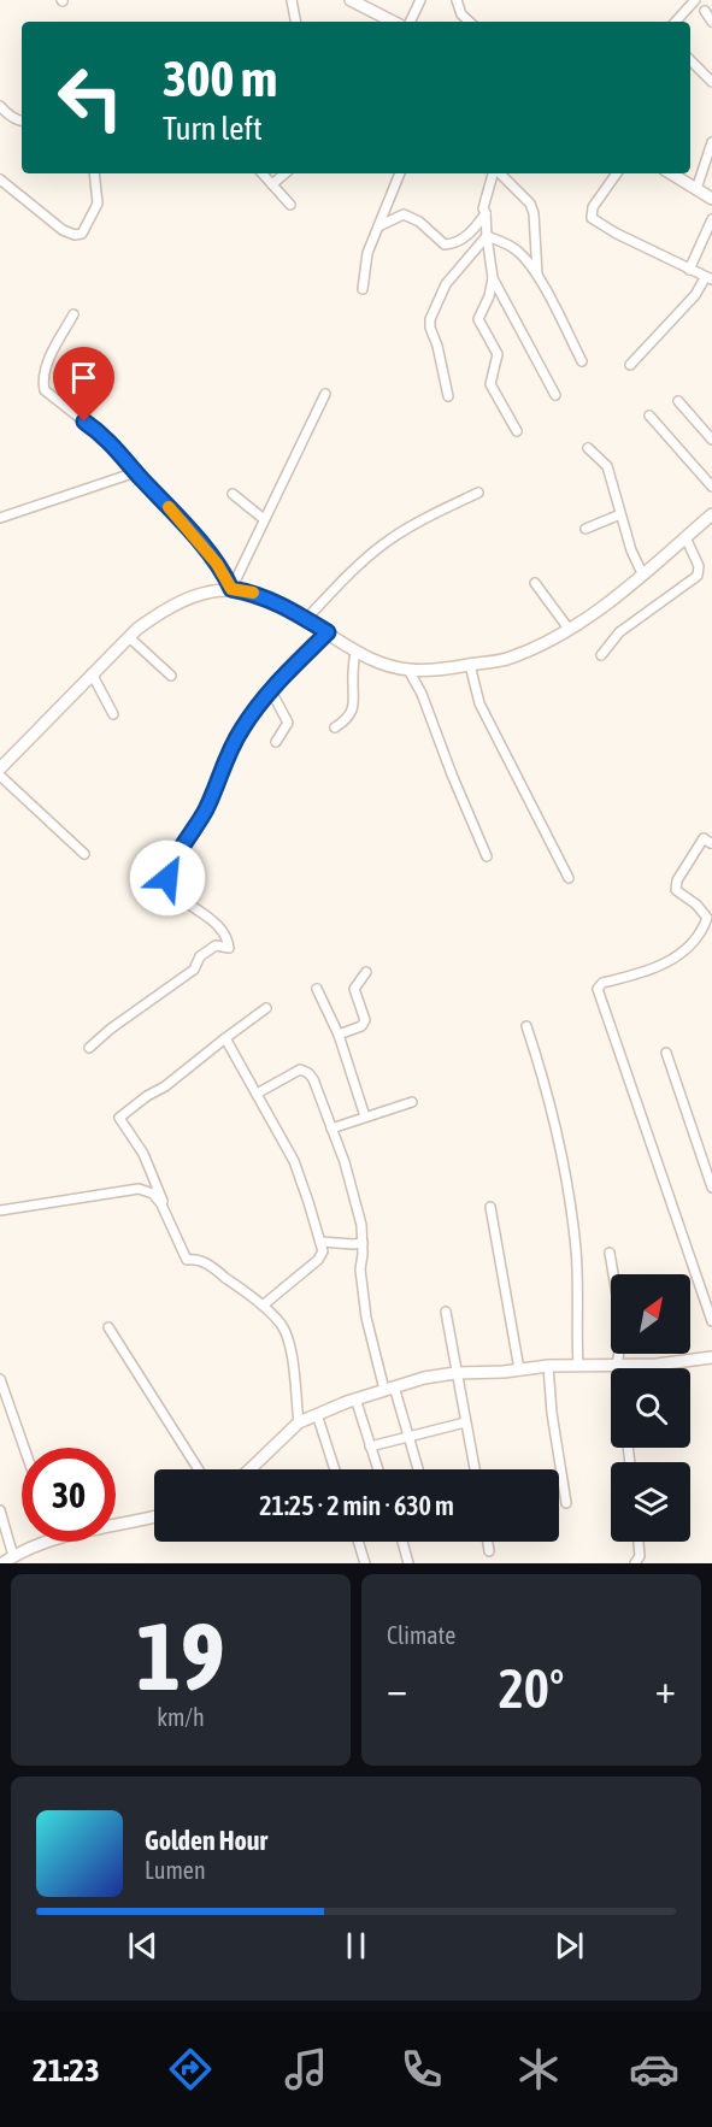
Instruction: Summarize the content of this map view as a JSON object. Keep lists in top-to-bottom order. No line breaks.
{"north":"top right","page":{"turn":["300 m","Turn left"],"limit":"30","trip":"21:25 · 2 min · 630 m","tile":[["19","km/h"],"Climate"],"heat":["−","20°","+"],"song":["Golden Hour","Lumen"],"tabs":"21:23"}}
